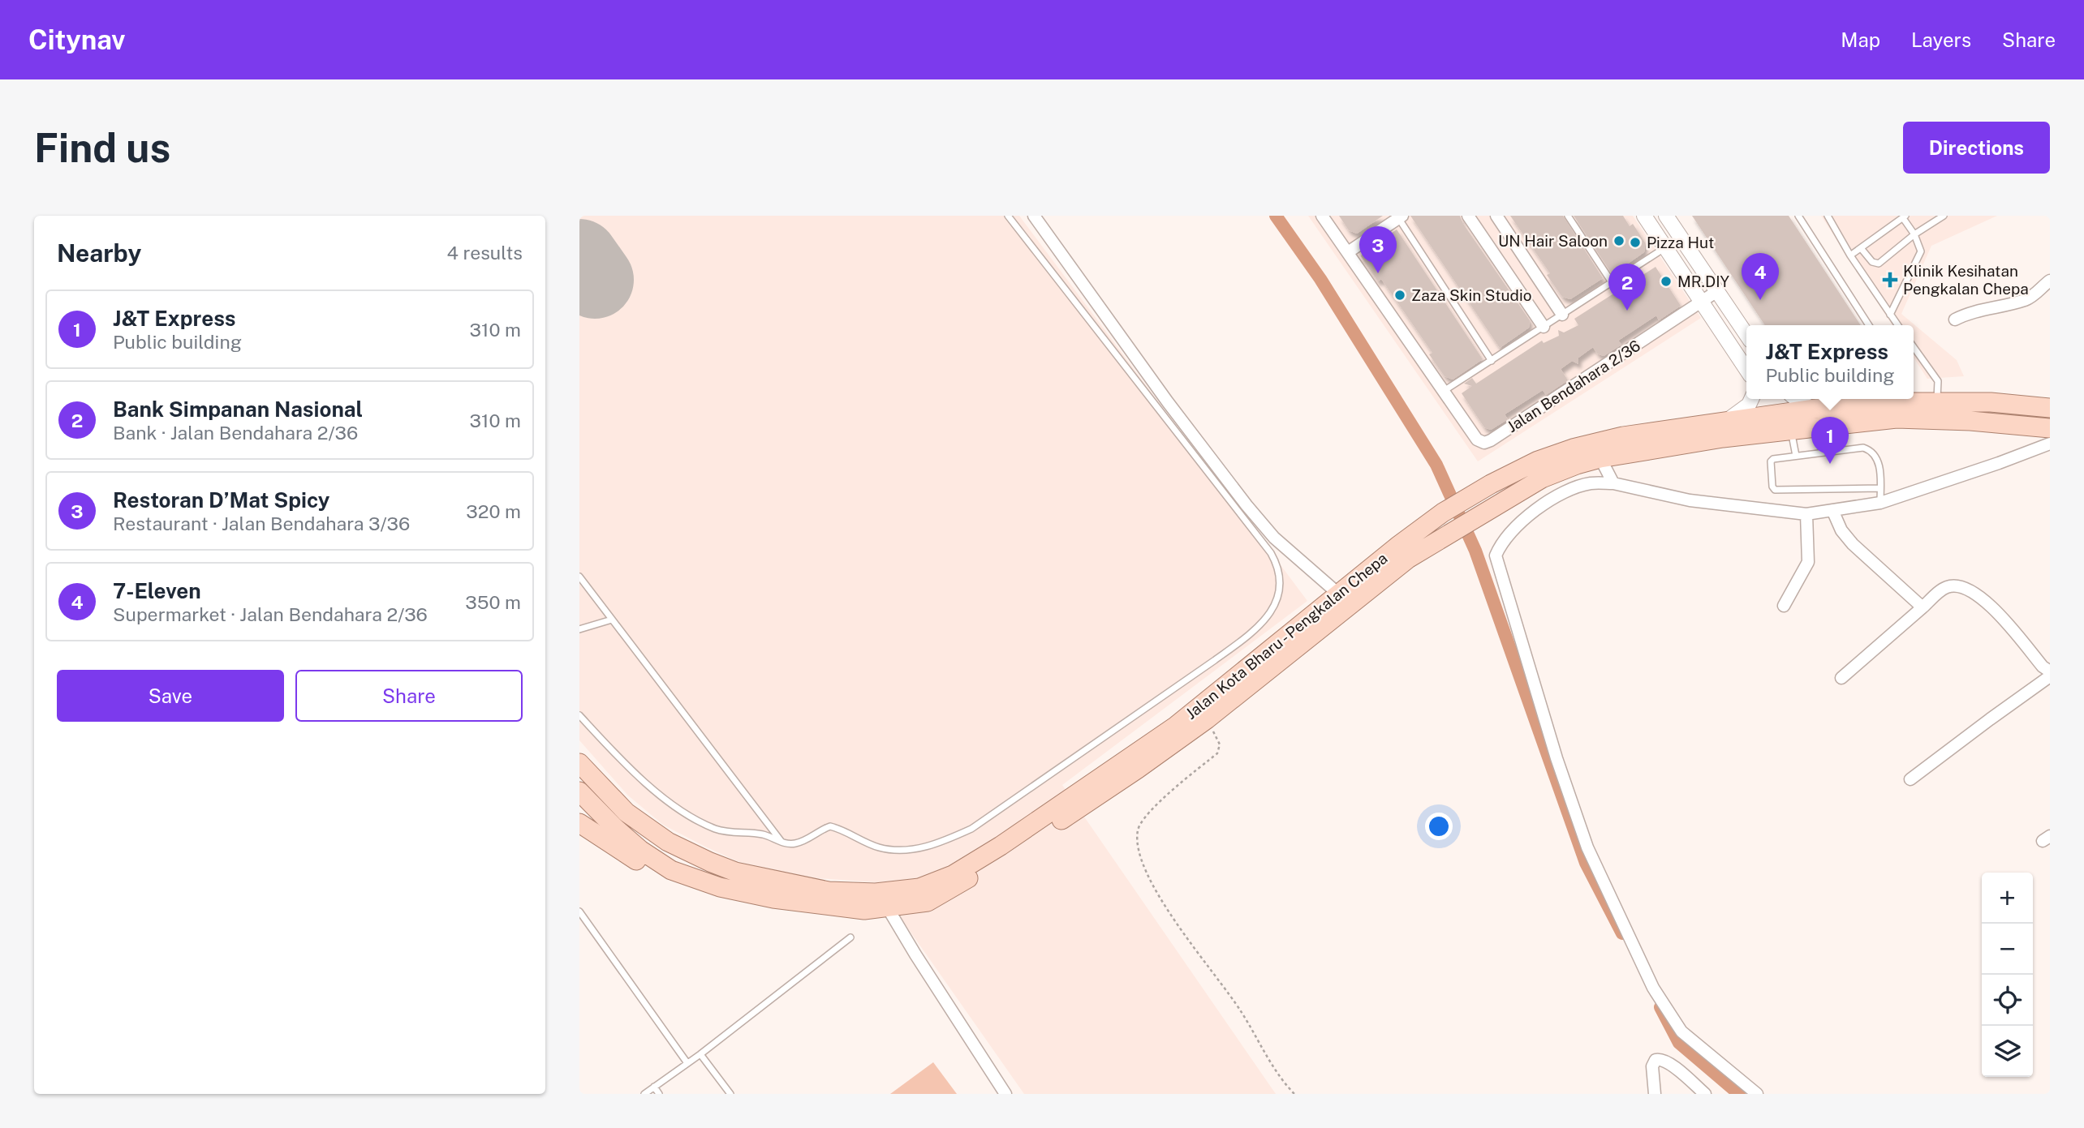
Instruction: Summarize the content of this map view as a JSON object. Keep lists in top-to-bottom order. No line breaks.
{"streets":{"main road":["Jalan Kota Bharu - Pengkalan Chepa"],"street":["Jalan Bendahara 2/36"]},"places":{"other":["UN Hair Saloon","Pizza Hut","MR.DIY","Zaza Skin Studio"],"health":["Klinik Kesihatan Pengkalan Chepa"]},"page":{"header":"Citynav","nav":["Map","Layers","Share"],"buttons":["Directions",["Save","Share"]],"title":"Find us","heading":["Nearby","4 results"],"pins":["3","4","2","1"],"list":[{"mark":"1","name":"J&T Express","note":"Public building","value":"310 m"},{"mark":"2","name":"Bank Simpanan Nasional","note":"Bank · Jalan Bendahara 2/36","value":"310 m"},{"mark":"3","name":"Restoran D’Mat Spicy","note":"Restaurant · Jalan Bendahara 3/36","value":"320 m"},{"mark":"4","name":"7-Eleven","note":"Supermarket · Jalan Bendahara 2/36","value":"350 m"}],"popup":["J&T Express","Public building"],"map_buttons":["+","−"]}}
